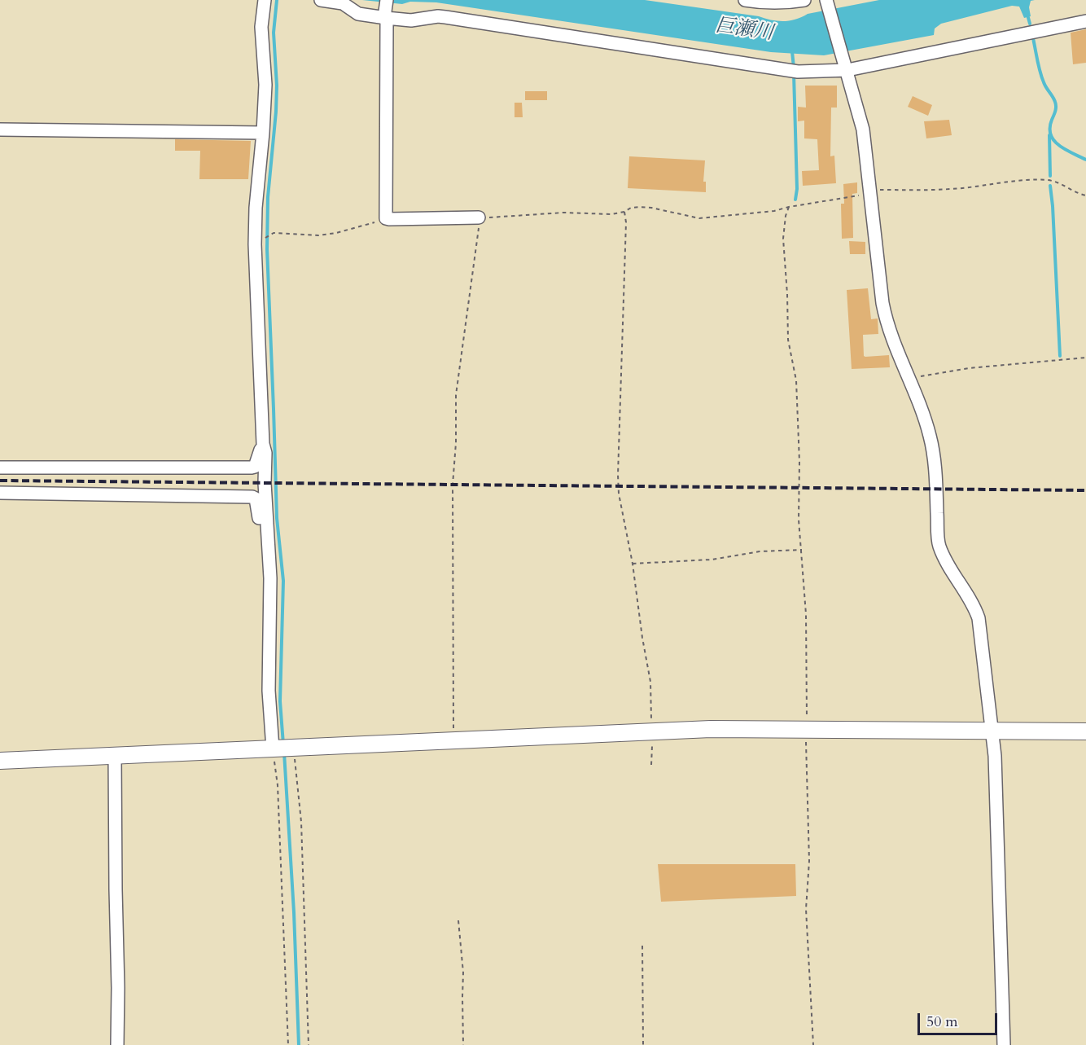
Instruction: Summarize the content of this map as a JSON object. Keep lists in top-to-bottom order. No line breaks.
{"water":["巨瀬川"],"scale_bar":"50 m"}
